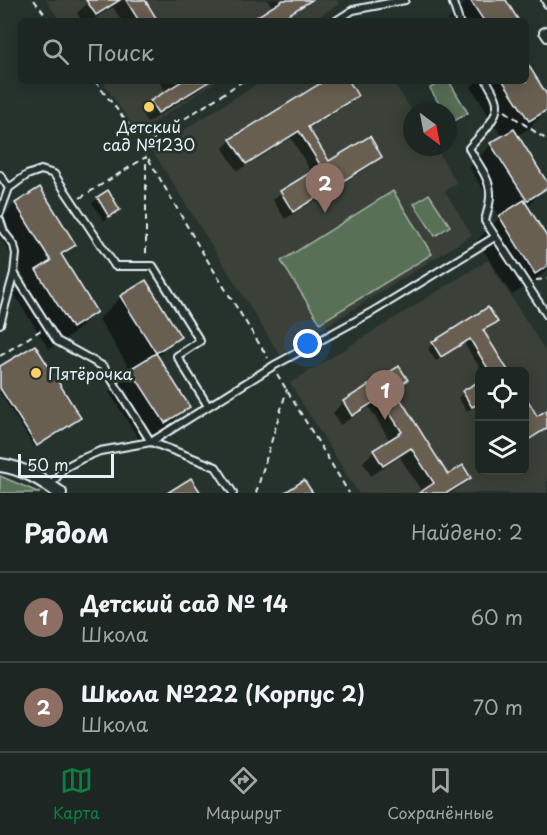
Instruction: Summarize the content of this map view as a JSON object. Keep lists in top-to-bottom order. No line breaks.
{"places":["Детский сад №1230","Пятёрочка"],"scale_bar":"50 m","north":"bottom right","page":{"search":"Поиск","pins":["2","1"],"scale":"50 m","heading":["Рядом","Найдено: 2"],"list":[{"mark":"1","name":"Детский сад № 14","note":"Школа","value":"60 m"},{"mark":"2","name":"Школа №222 (Корпус 2)","note":"Школа","value":"70 m"}],"nav":["Карта","Маршрут","Сохранённые"]}}
